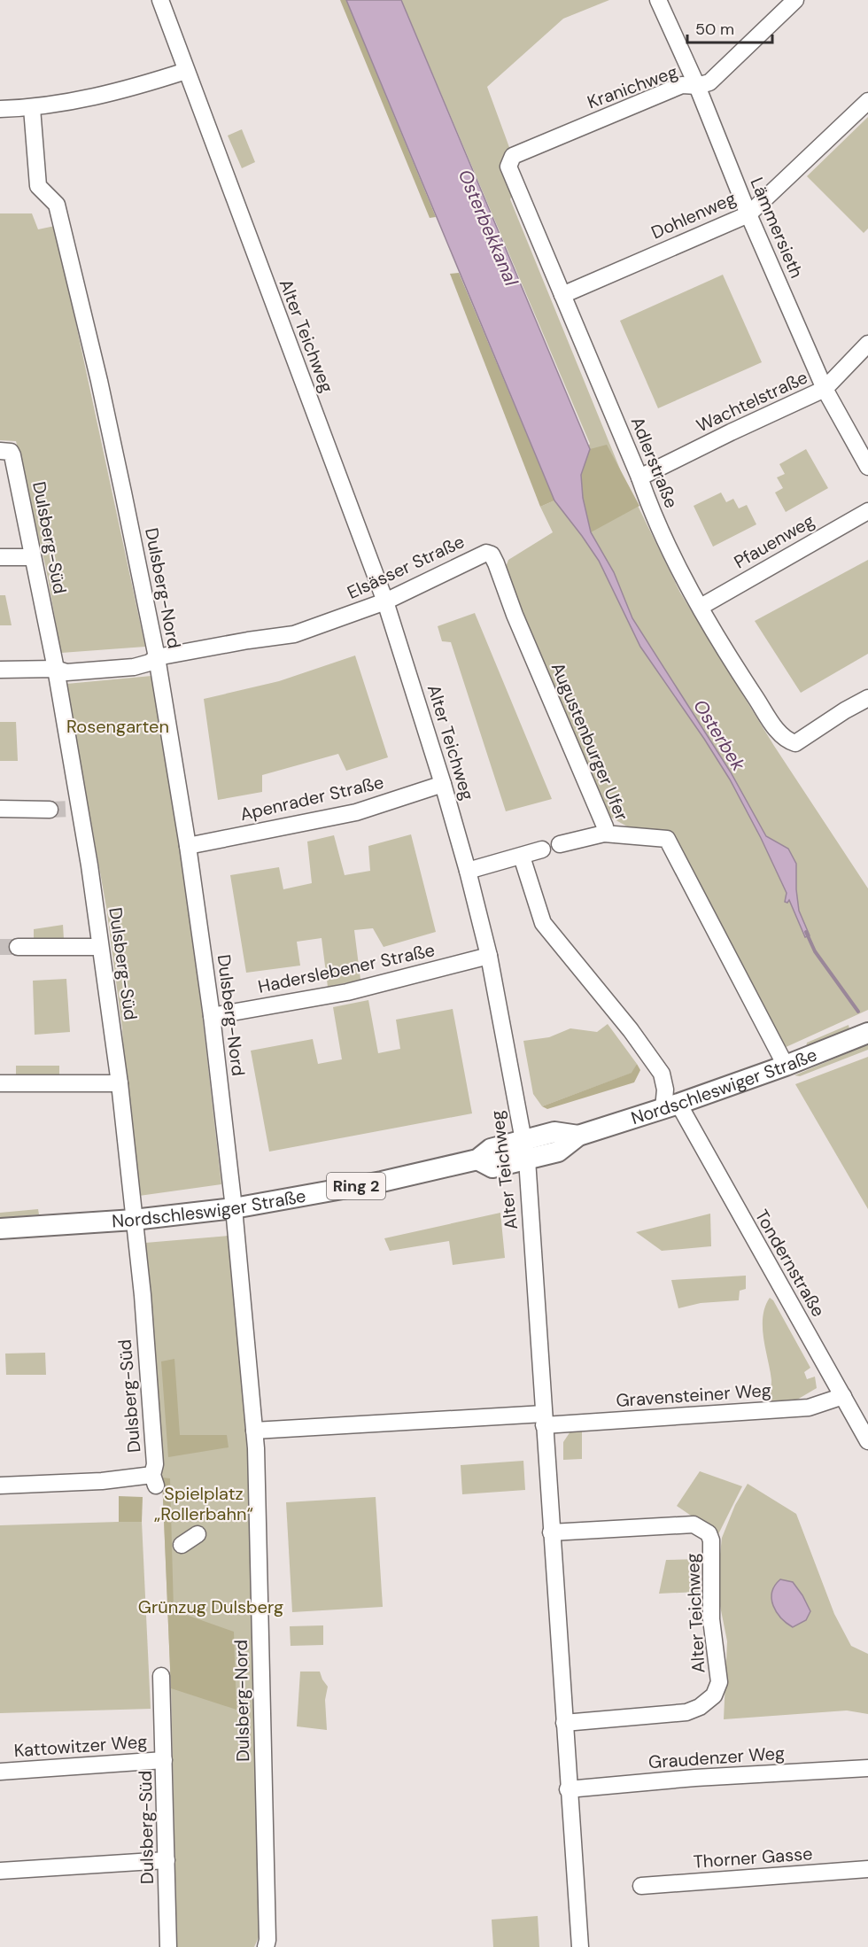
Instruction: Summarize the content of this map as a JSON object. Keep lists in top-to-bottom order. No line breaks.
{"streets":{"main road":["Nordschleswiger Straße","Ring 2"],"street":["Kranichweg","Dohlenweg","Lämmersieth","Alter Teichweg","Wachtelstraße","Adlerstraße","Dulsberg-Süd","Pfauenweg","Elsässer Straße","Dulsberg-Nord","Augustenburger Ufer","Apenrader Straße","Haderslebener Straße","Tondernstraße","Gravensteiner Weg","Kattowitzer Weg","Graudenzer Weg","Thorner Gasse"]},"crossings":[["Kranichweg","Lämmersieth"],["Kranichweg","Adlerstraße"],["Dohlenweg","Lämmersieth"],["Dohlenweg","Adlerstraße"],["Lämmersieth","Wachtelstraße"],["Alter Teichweg","Elsässer Straße"],["Alter Teichweg","Apenrader Straße"],["Alter Teichweg","Haderslebener Straße"],["Alter Teichweg","Nordschleswiger Straße"],["Alter Teichweg","Gravensteiner Weg"],["Alter Teichweg","Graudenzer Weg"],["Wachtelstraße","Adlerstraße"],["Adlerstraße","Pfauenweg"],["Dulsberg-Süd","Elsässer Straße"],["Dulsberg-Süd","Nordschleswiger Straße"],["Dulsberg-Süd","Kattowitzer Weg"],["Elsässer Straße","Dulsberg-Nord"],["Elsässer Straße","Augustenburger Ufer"],["Dulsberg-Nord","Apenrader Straße"],["Dulsberg-Nord","Haderslebener Straße"],["Dulsberg-Nord","Nordschleswiger Straße"],["Dulsberg-Nord","Gravensteiner Weg"],["Augustenburger Ufer","Nordschleswiger Straße"],["Nordschleswiger Straße","Tondernstraße"],["Tondernstraße","Gravensteiner Weg"]],"water":["Osterbekkanal","Osterbek"],"parks":["Rosengarten","Spielplatz „Rollerbahn“","Grünzug Dulsberg"],"scale_bar":"50 m"}
